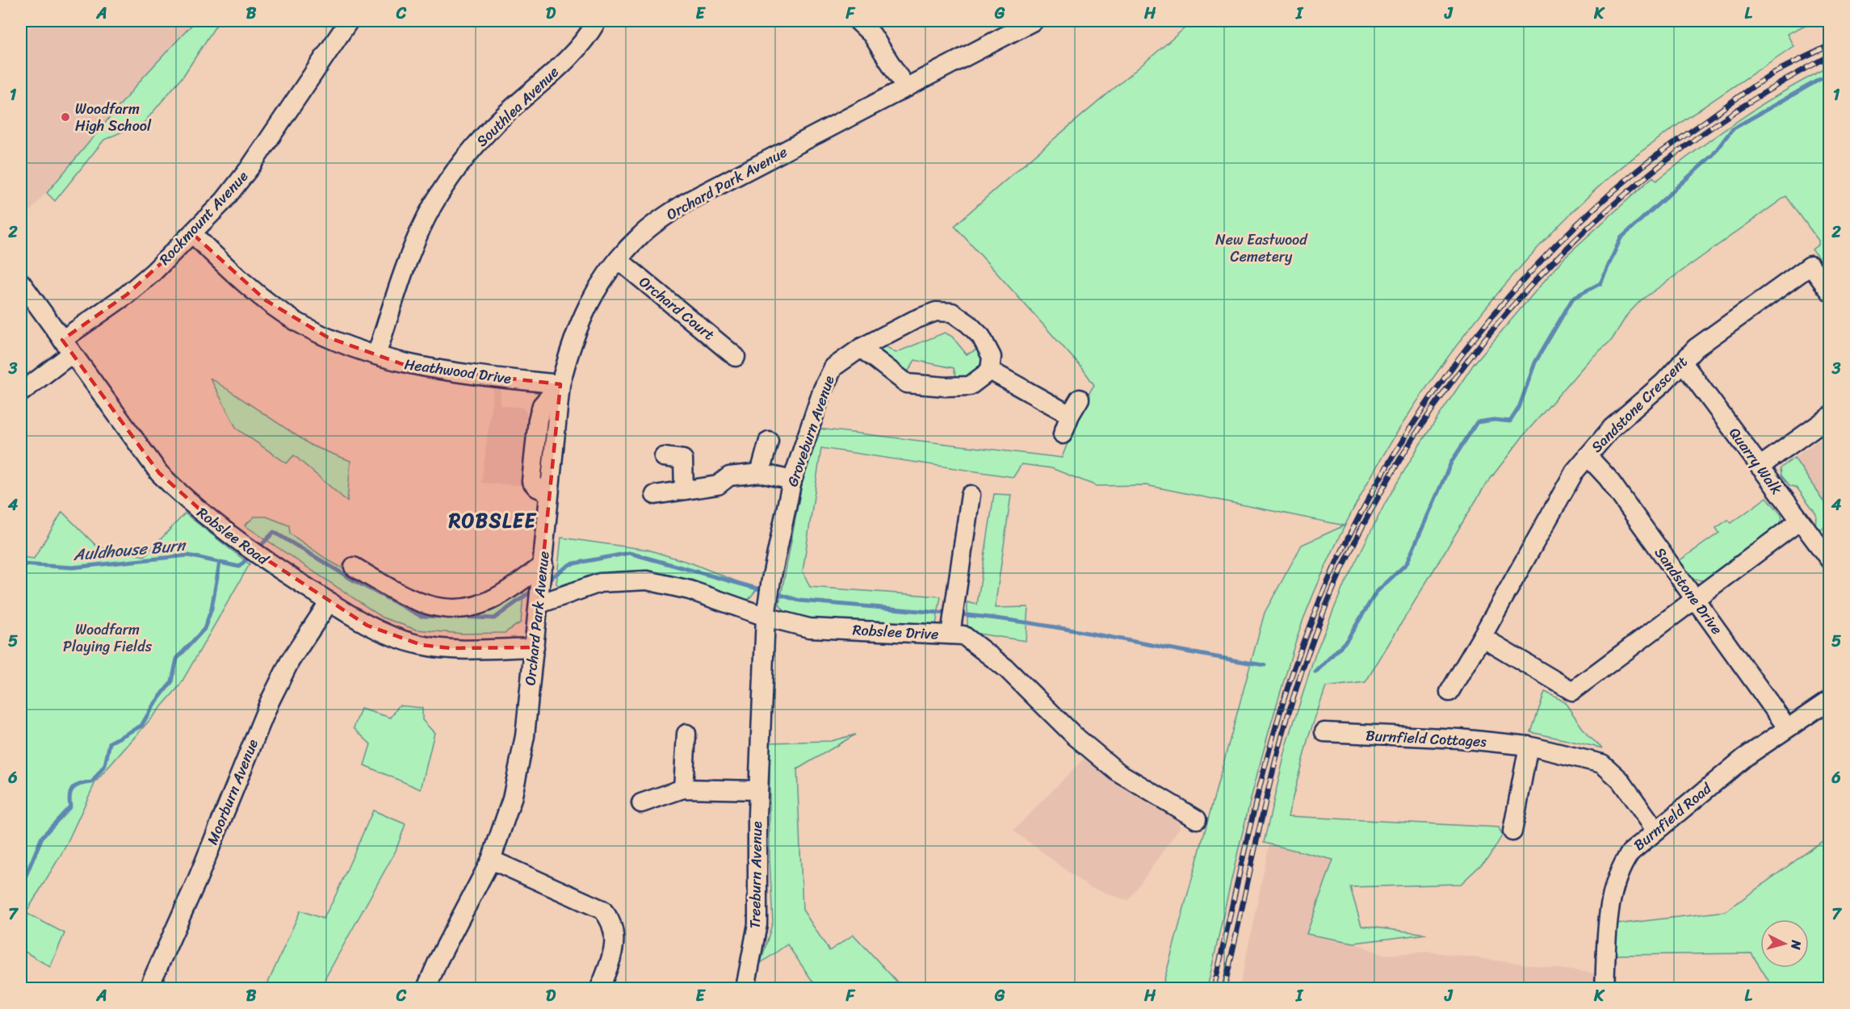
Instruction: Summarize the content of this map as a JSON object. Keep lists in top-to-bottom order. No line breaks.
{"streets":{"street":["Southlea Avenue","Orchard Park Avenue","Rockmount Avenue","Orchard Court","Heathwood Drive","Sandstone Crescent","Groveburn Avenue","Quarry Walk","Robslee Road","Sandstone Drive","Robslee Drive","Burnfield Cottages","Moorburn Avenue","Burnfield Road","Treeburn Avenue"]},"crossings":[["Southlea Avenue","Heathwood Drive"],["Orchard Park Avenue","Orchard Court"],["Orchard Park Avenue","Heathwood Drive"],["Orchard Park Avenue","Robslee Road"],["Orchard Park Avenue","Robslee Drive"],["Rockmount Avenue","Heathwood Drive"],["Rockmount Avenue","Robslee Road"],["Sandstone Crescent","Quarry Walk"],["Sandstone Crescent","Sandstone Drive"],["Groveburn Avenue","Robslee Drive"],["Groveburn Avenue","Treeburn Avenue"],["Robslee Road","Moorburn Avenue"],["Sandstone Drive","Burnfield Road"],["Robslee Drive","Treeburn Avenue"],["Burnfield Cottages","Burnfield Road"]],"districts":["ROBSLEE"],"water":["Auldhouse Burn"],"parks":["New Eastwood Cemetery","Woodfarm Playing Fields"],"places":["Woodfarm High School"],"north":"right","grid":{"columns":["A","B","C","D","E","F","G","H","I","J","K","L"],"rows":["1","2","3","4","5","6","7"]}}
